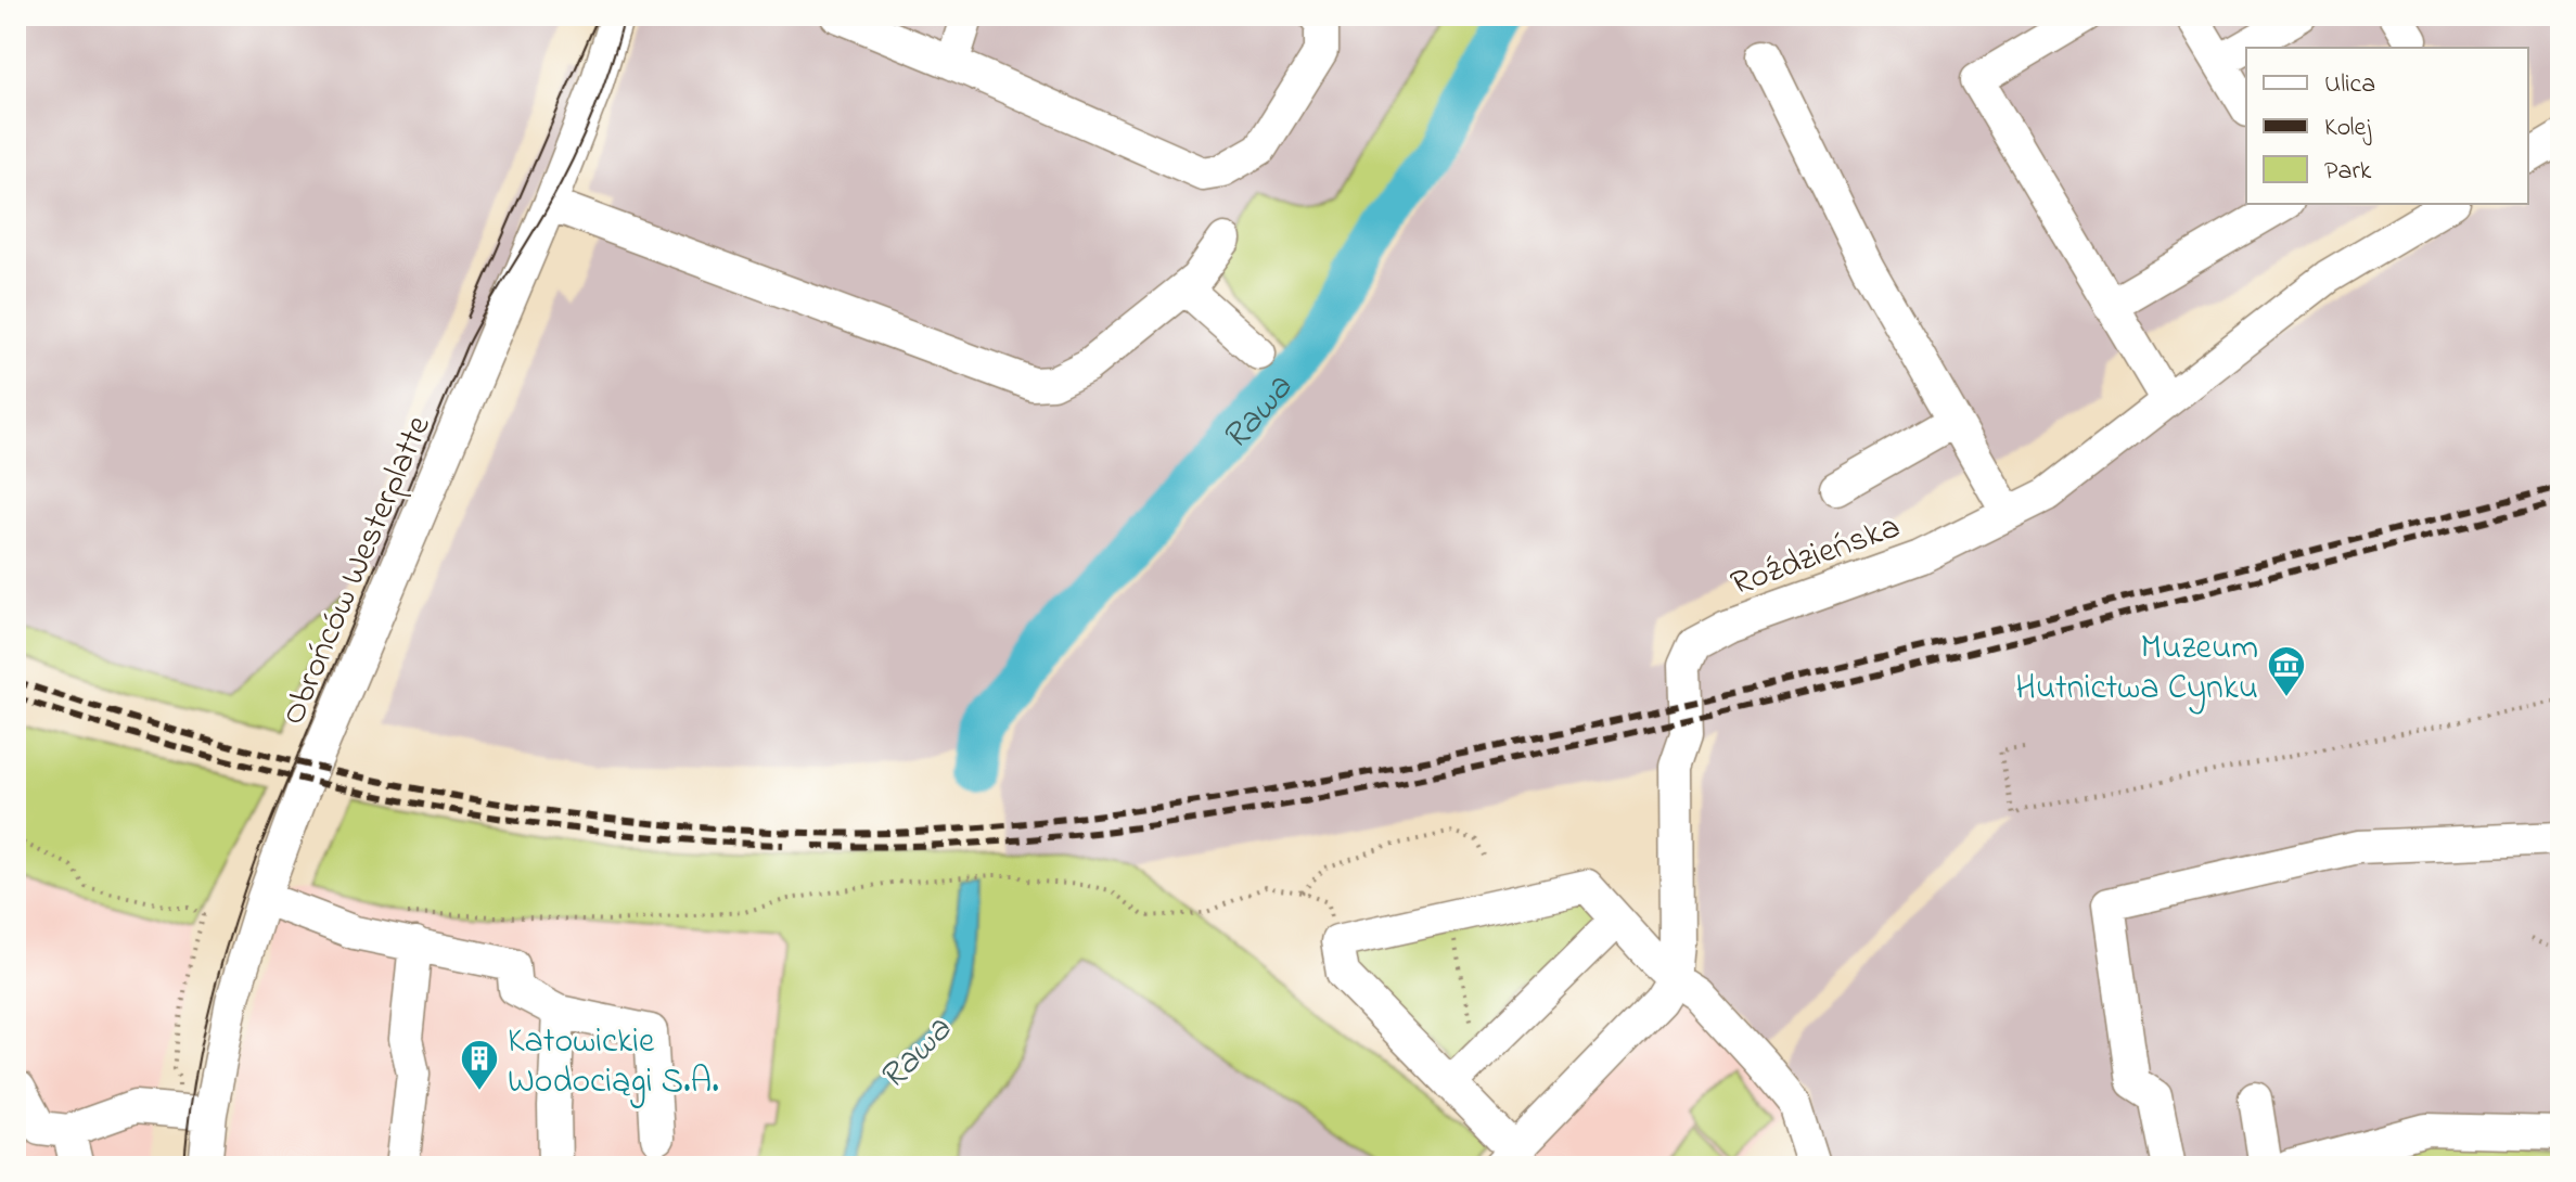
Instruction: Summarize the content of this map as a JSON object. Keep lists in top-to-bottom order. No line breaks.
{"streets":{"street":["Roździeńska","Obrońców Westerplatte"]},"water":["Rawa"],"places":{"museum":["Muzeum Hutnictwa Cynku"],"building":["Katowickie Wodociągi S.A."]},"legend":["Ulica","Kolej","Park"]}
